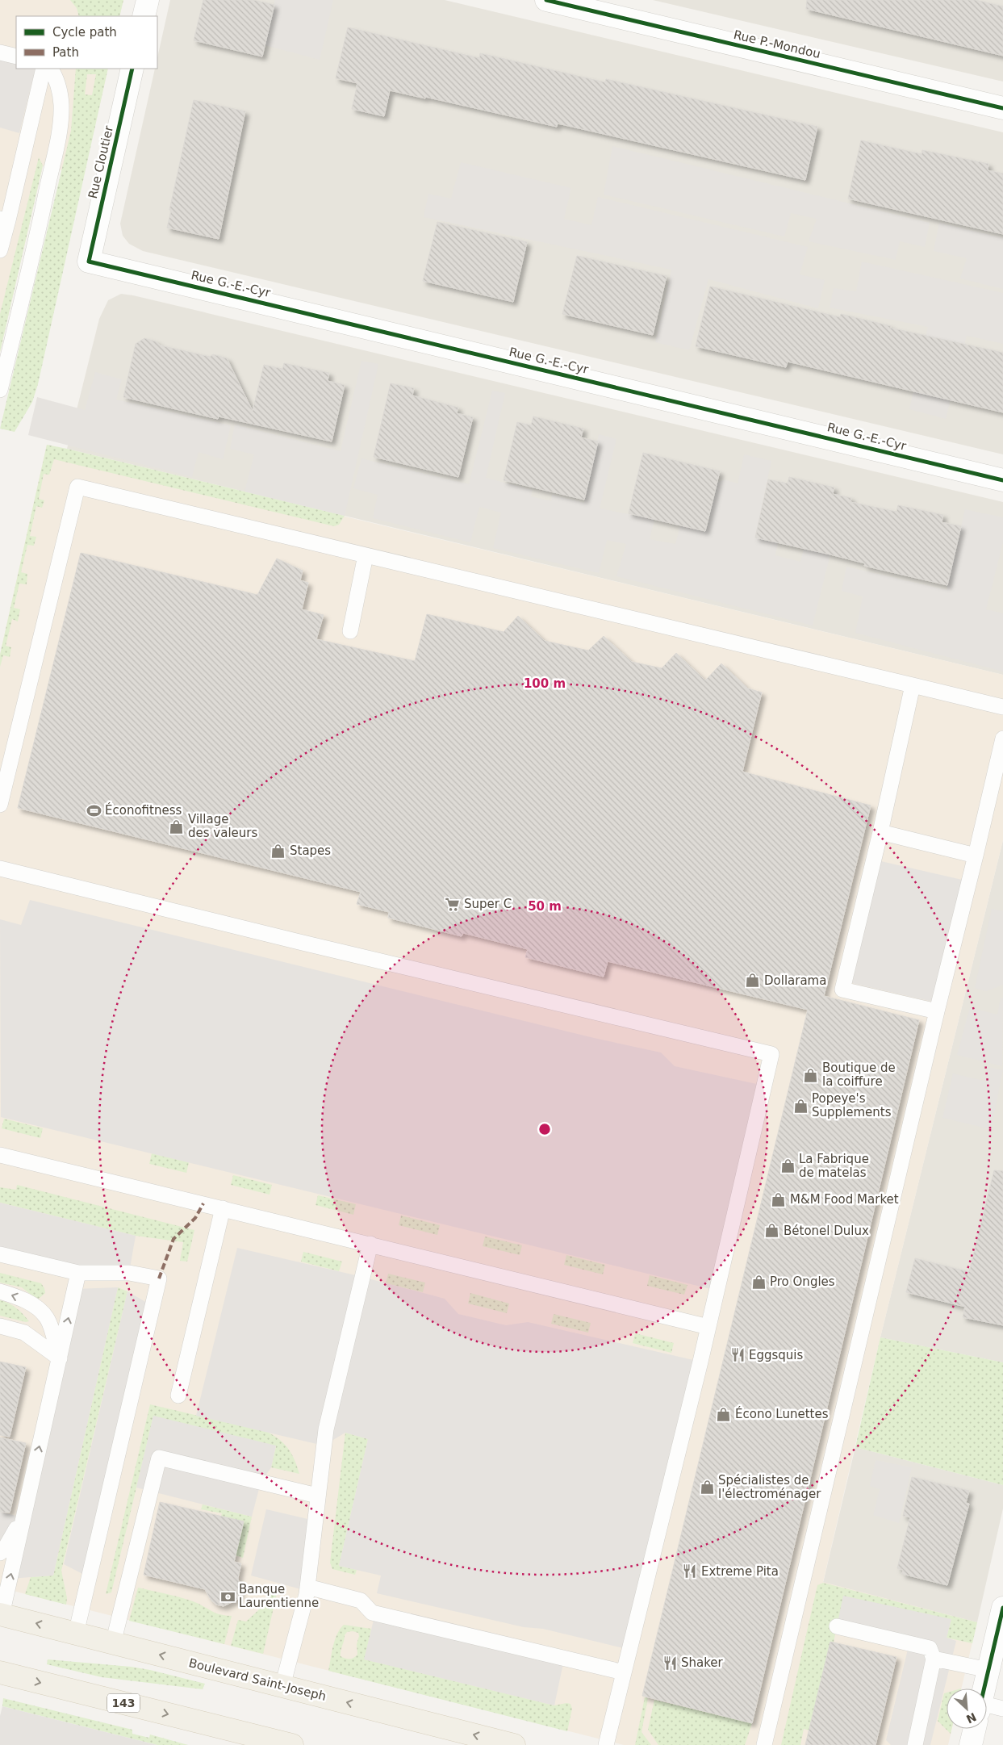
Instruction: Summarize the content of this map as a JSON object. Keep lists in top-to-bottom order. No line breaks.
{"streets":{"main road":["Boulevard Saint-Joseph","143"],"street":["Rue P.-Mondou","Rue Cloutier","Rue G.-E.-Cyr"]},"crossings":[["Rue Cloutier","Rue G.-E.-Cyr"]],"places":{"sports":["Éconofitness"],"shop":["Village des valeurs","Stapes","Dollarama","Boutique de la coiffure","Popeye's Supplements","La Fabrique de matelas","M&M Food Market","Bétonel Dulux","Pro Ongles","Écono Lunettes","Spécialistes de l'électroménager"],"supermarket":["Super C"],"restaurant":["Eggsquis","Extreme Pita","Shaker"],"bank":["Banque Laurentienne"]},"legend":["Cycle path","Path"],"north":"bottom right","rings":["100 m","50 m"]}
